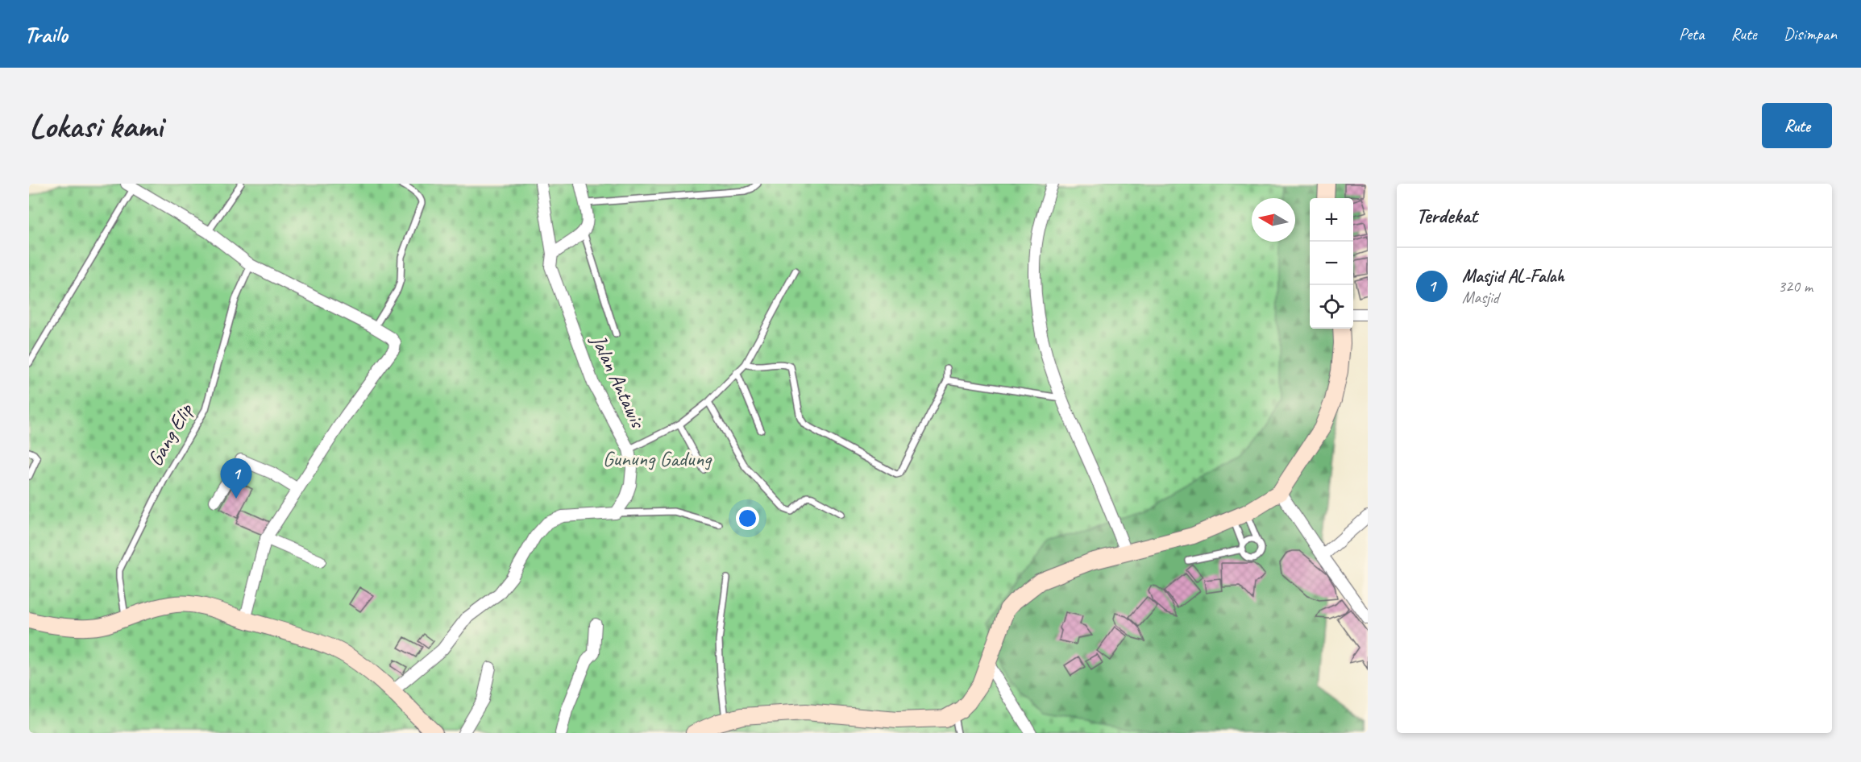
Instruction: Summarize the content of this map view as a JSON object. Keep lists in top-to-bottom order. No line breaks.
{"streets":{"street":["Jalan Antawis"],"lane":["Gang Elip"]},"parks":["Gunung Gadung"],"north":"left","page":{"header":"Trailo","nav":["Peta","Rute","Disimpan"],"buttons":"Rute","title":"Lokasi kami","heading":"Terdekat","map_buttons":["+","−"],"list":[{"mark":"1","name":"Masjid AL-Falah","note":"Masjid","value":"320 m"}],"pins":"1"}}
